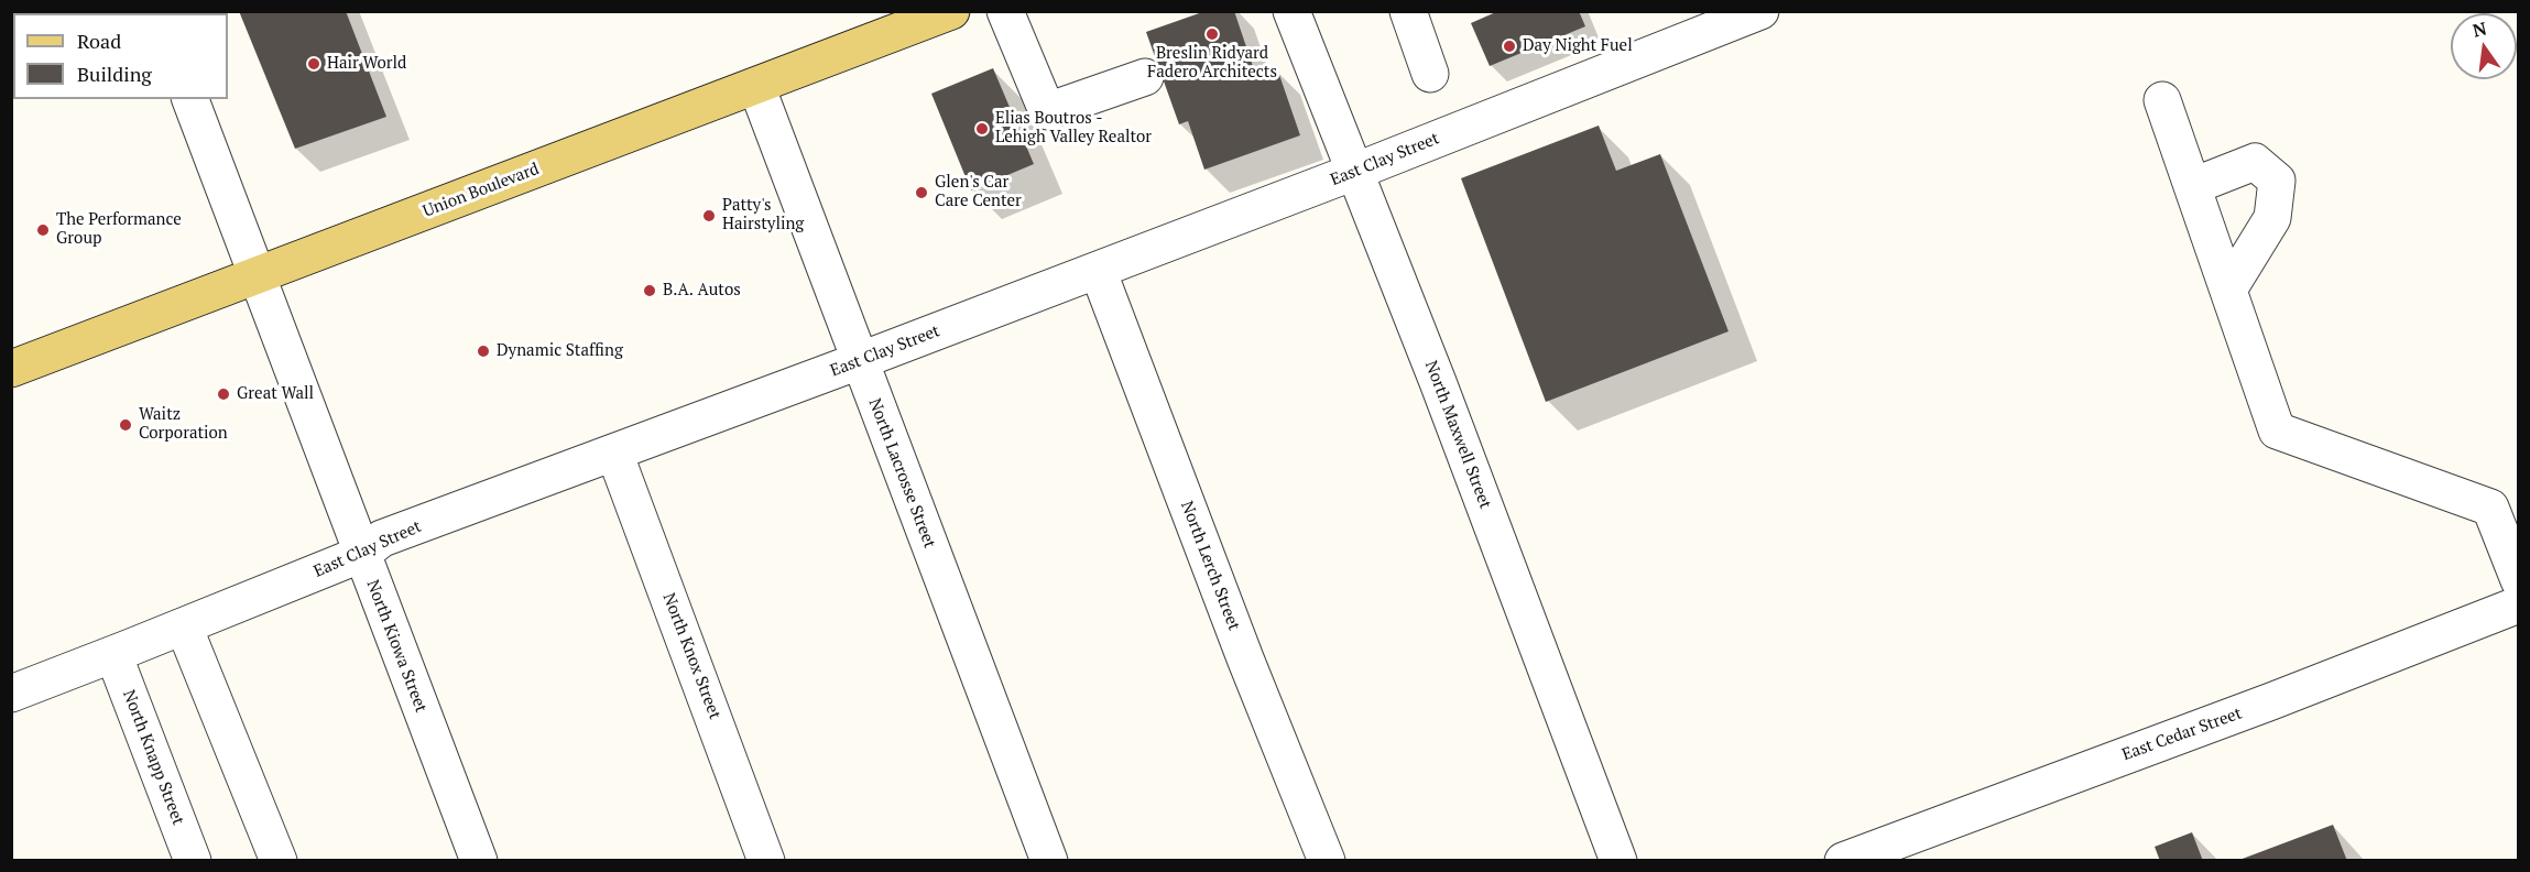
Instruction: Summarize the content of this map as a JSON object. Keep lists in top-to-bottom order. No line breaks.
{"streets":{"main road":["Union Boulevard"],"street":["East Clay Street","North Maxwell Street","North Lacrosse Street","North Lerch Street","North Kiowa Street","North Knox Street","East Cedar Street","North Knapp Street"]},"crossings":[["East Clay Street","North Maxwell Street"],["East Clay Street","North Lacrosse Street"],["East Clay Street","North Lerch Street"],["East Clay Street","North Kiowa Street"],["East Clay Street","North Knox Street"],["East Clay Street","North Knapp Street"],["Union Boulevard","North Lacrosse Street"],["Union Boulevard","North Kiowa Street"]],"places":["Breslin Ridyard Fadero Architects","Day Night Fuel","Hair World","Elias Boutros - Lehigh Valley Realtor","Glen's Car Care Center","Patty's Hairstyling","The Performance Group","B.A. Autos","Dynamic Staffing","Great Wall","Waitz Corporation"],"legend":["Road","Building"],"north":"top"}
